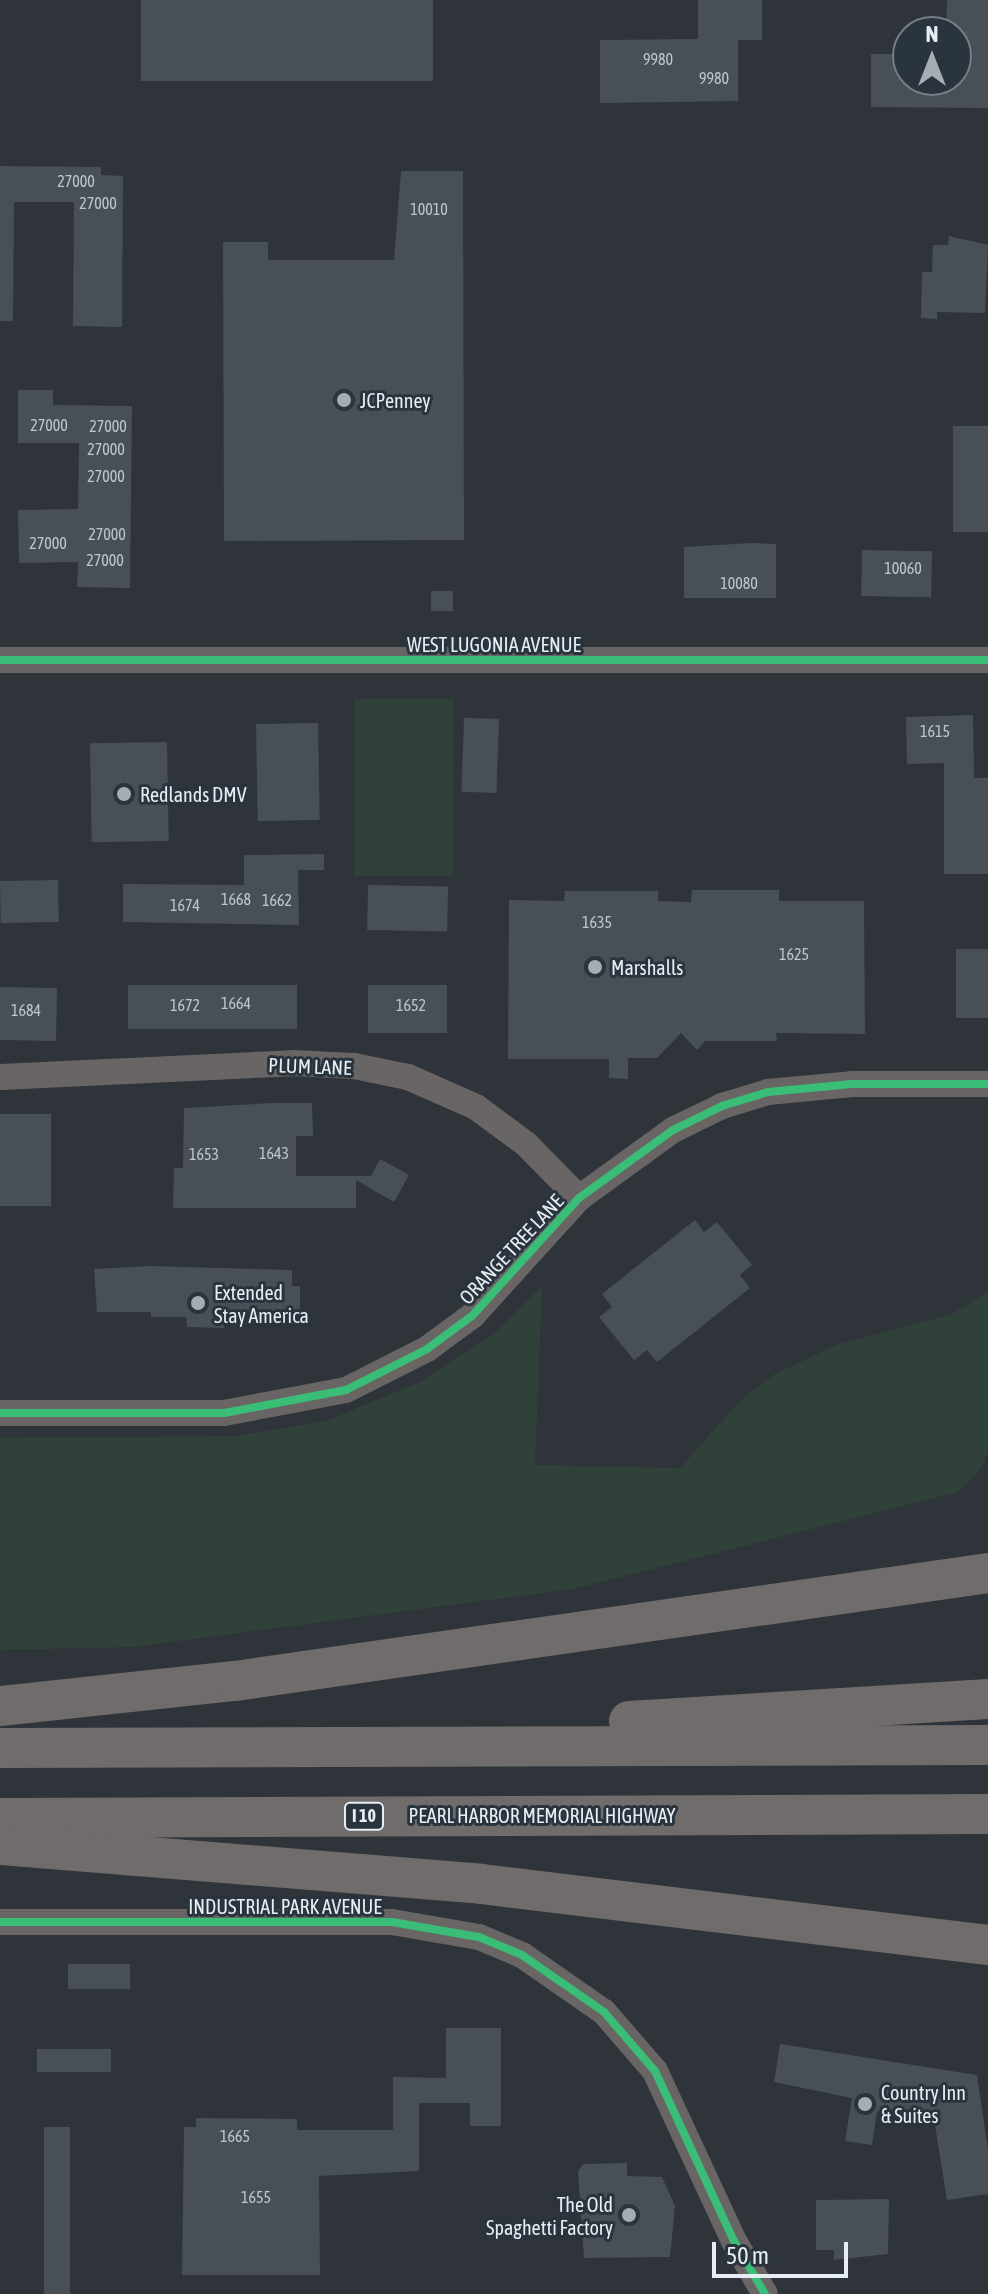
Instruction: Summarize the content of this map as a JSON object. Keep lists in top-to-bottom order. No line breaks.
{"streets":{"highway":["PEARL HARBOR MEMORIAL HIGHWAY","I 10"],"street":["WEST LUGONIA AVENUE","PLUM LANE","ORANGE TREE LANE","INDUSTRIAL PARK AVENUE"]},"crossings":[["PLUM LANE","ORANGE TREE LANE"]],"places":["JCPenney","Redlands DMV","Marshalls","Extended Stay America","Country Inn & Suites","The Old Spaghetti Factory"],"house_numbers":["9980","9980","27000","27000","10010","27000","27000","27000","27000","27000","27000","27000","10060","10080","1615","1668","1662","1674","1635","1625","1664","1672","1652","1684","1643","1653","1665","1655"],"scale_bar":"50 m","north":"top"}
